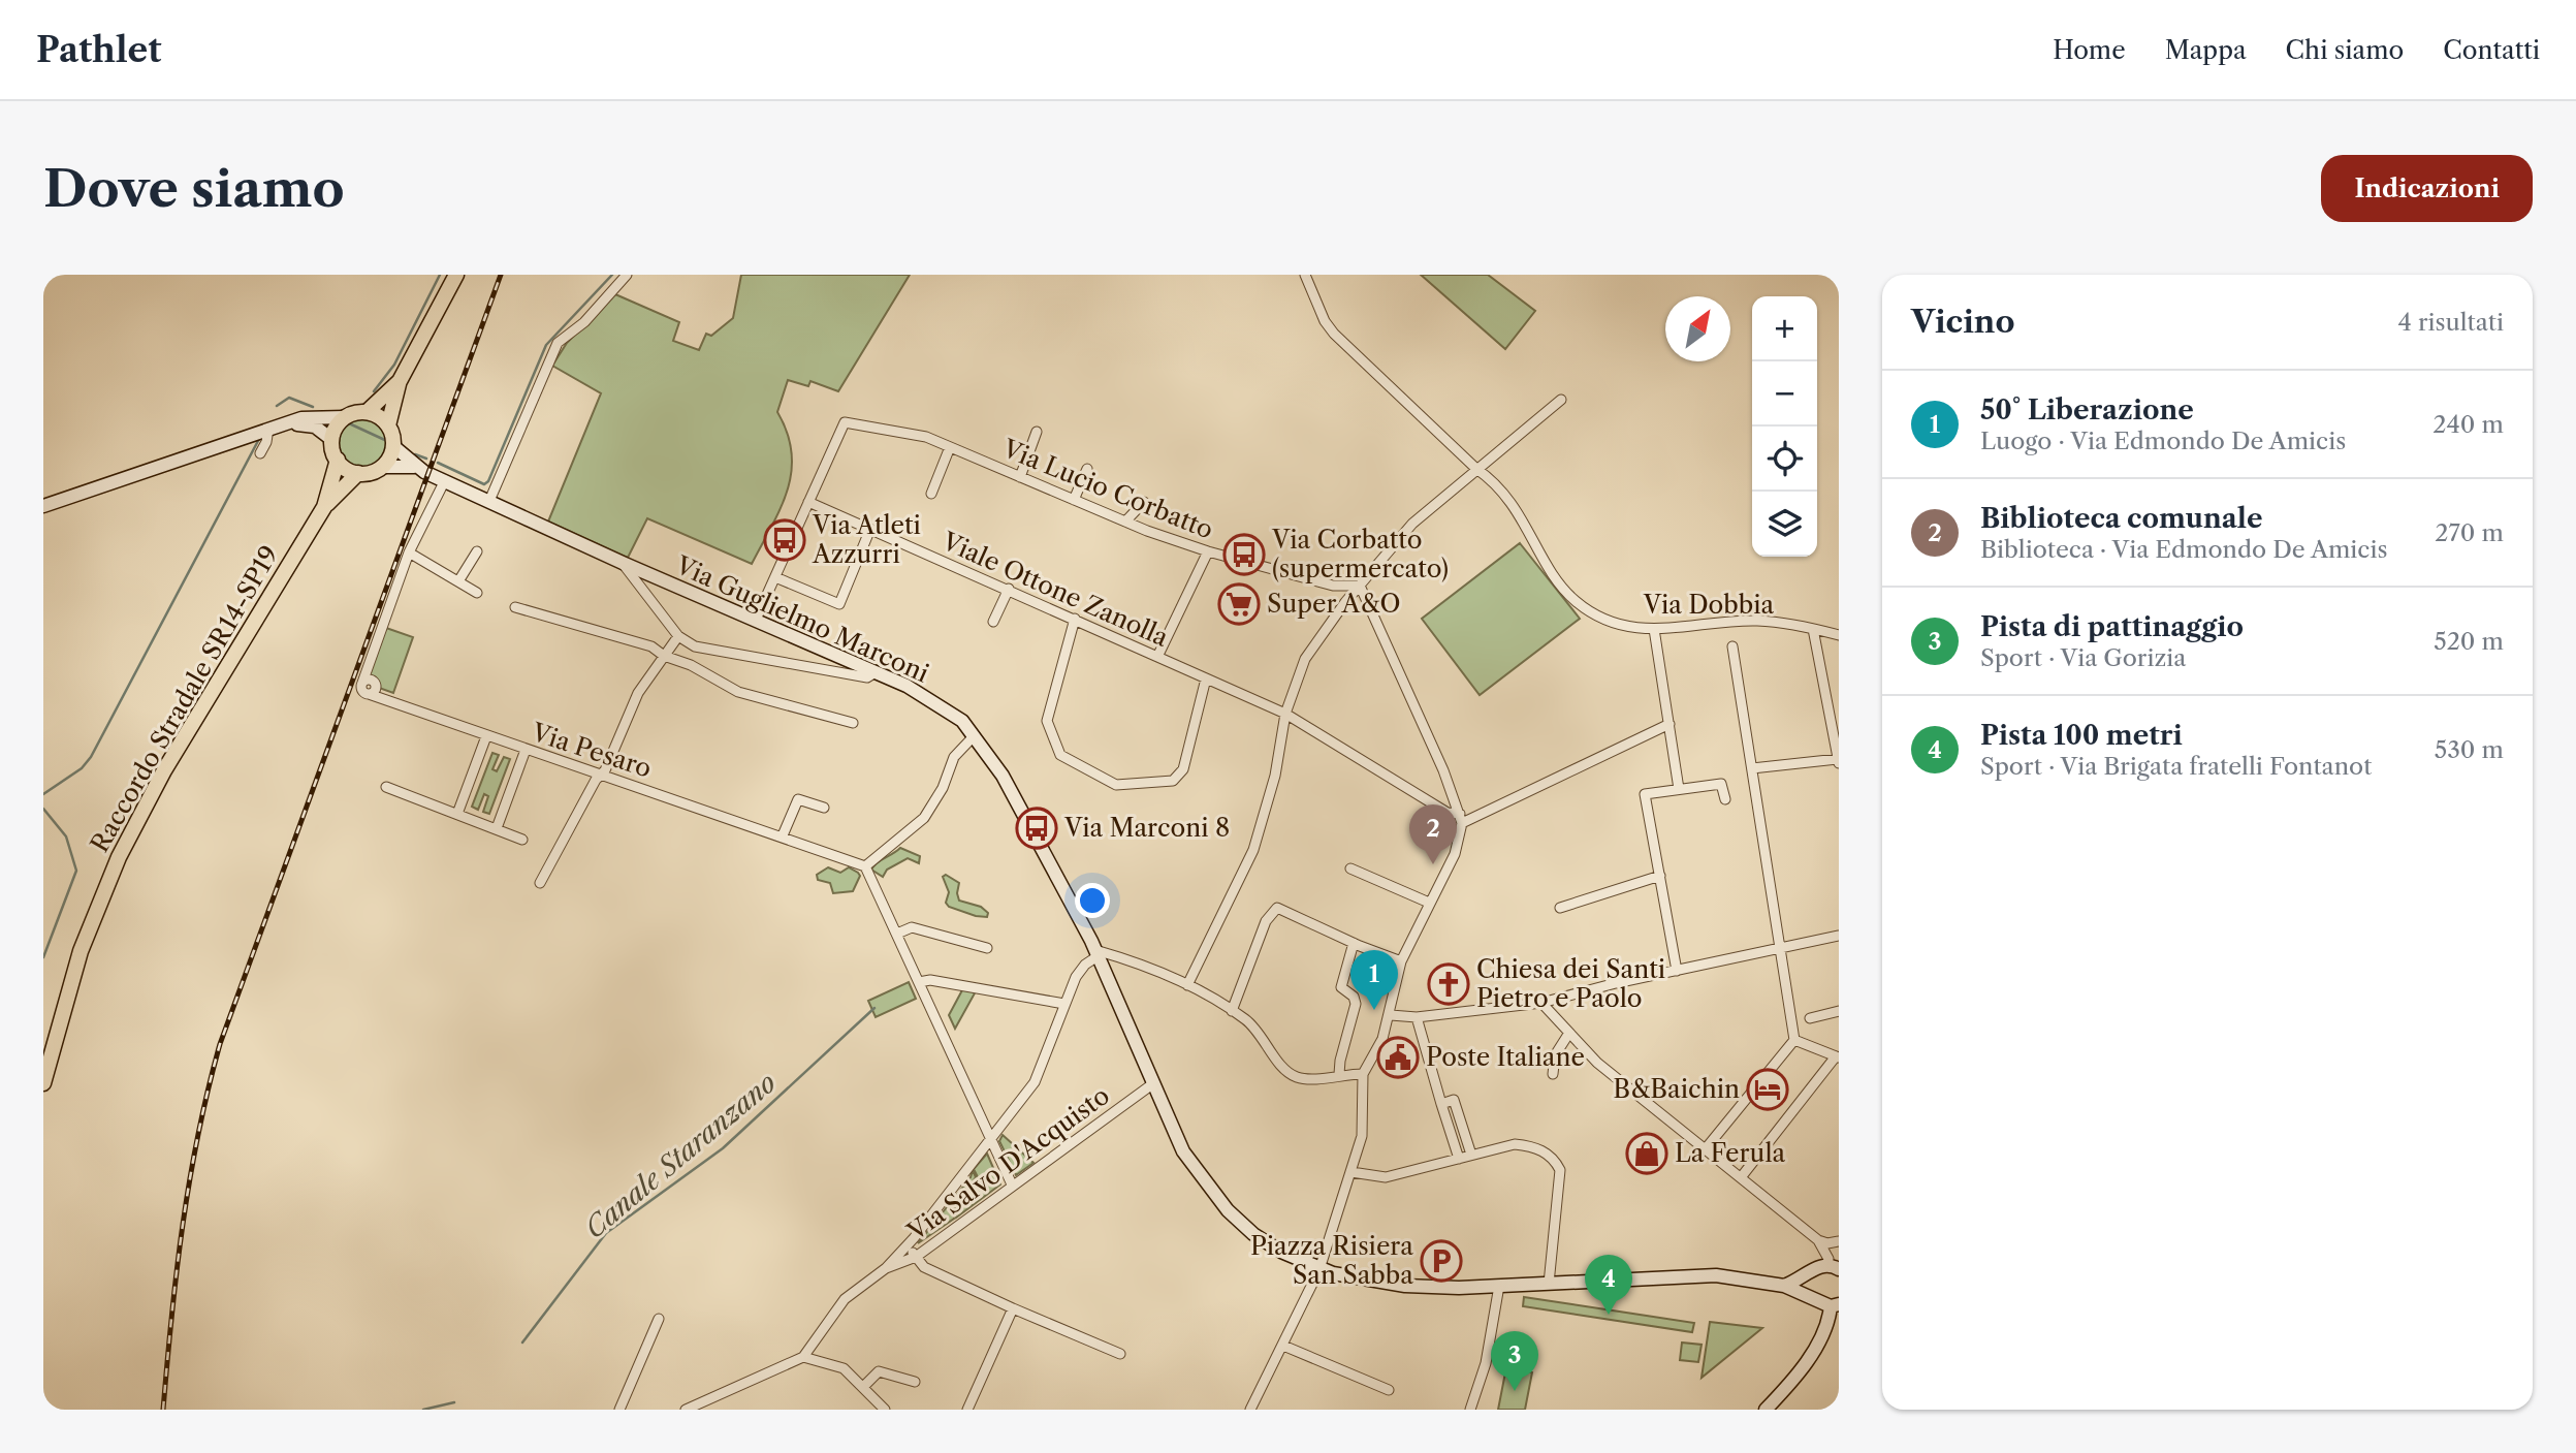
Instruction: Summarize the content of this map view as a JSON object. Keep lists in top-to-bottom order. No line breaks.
{"streets":{"main road":["Raccordo Stradale SR14-SP19"],"street":["Via Lucio Corbatto","Viale Ottone Zanolla","Via Dobbia","Via Guglielmo Marconi","Via Pesaro","Via Salvo D'Acquisto"]},"crossings":[["Via Lucio Corbatto","Viale Ottone Zanolla"],["Via Guglielmo Marconi","Raccordo Stradale SR14-SP19"],["Via Guglielmo Marconi","Via Salvo D'Acquisto"]],"water":["Canale Staranzano"],"places":{"bus stop":["Via Atleti Azzurri","Via Corbatto (supermercato)","Via Marconi 8"],"supermarket":["Super A&O"],"church":["Chiesa dei Santi Pietro e Paolo"],"public building":["Poste Italiane"],"hotel":["B&Baichin"],"shop":["La Ferula"],"parking":["Piazza Risiera San Sabba"]},"north":"top right","page":{"header":"Pathlet","nav":["Home","Mappa","Chi siamo","Contatti"],"buttons":"Indicazioni","title":"Dove siamo","heading":["Vicino","4 risultati"],"map_buttons":["+","−"],"list":[{"mark":"1","name":"50° Liberazione","note":"Luogo · Via Edmondo De Amicis","value":"240 m"},{"mark":"2","name":"Biblioteca comunale","note":"Biblioteca · Via Edmondo De Amicis","value":"270 m"},{"mark":"3","name":"Pista di pattinaggio","note":"Sport · Via Gorizia","value":"520 m"},{"mark":"4","name":"Pista 100 metri","note":"Sport · Via Brigata fratelli Fontanot","value":"530 m"}],"pins":["2","1","4","3"]}}
